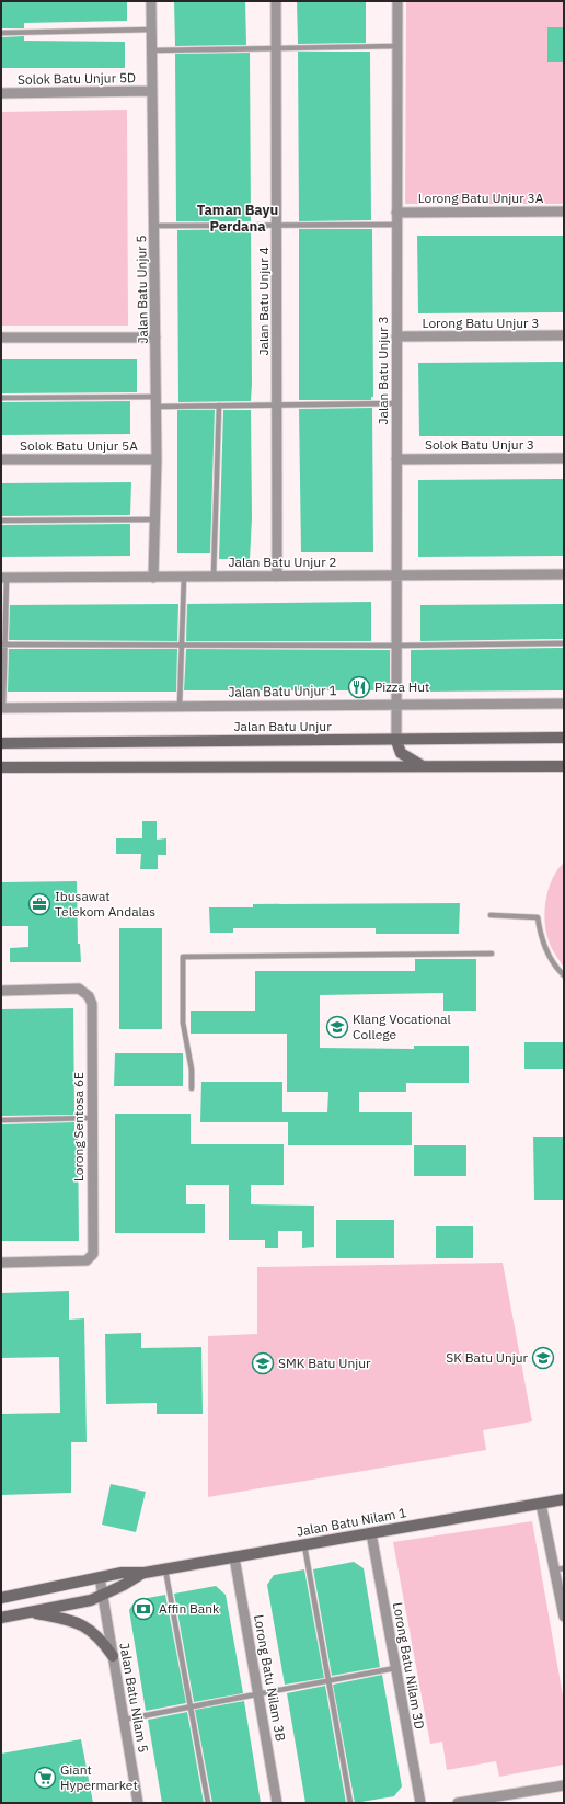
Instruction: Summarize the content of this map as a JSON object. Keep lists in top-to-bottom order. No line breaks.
{"streets":{"main road":["Jalan Batu Unjur","Jalan Batu Nilam 1"],"street":["Solok Batu Unjur 5D","Lorong Batu Unjur 3A","Jalan Batu Unjur 5","Jalan Batu Unjur 4","Lorong Batu Unjur 3","Jalan Batu Unjur 3","Solok Batu Unjur 3","Solok Batu Unjur 5A","Jalan Batu Unjur 2","Jalan Batu Unjur 1","Lorong Sentosa 6E","Lorong Batu Nilam 3D","Lorong Batu Nilam 3B","Jalan Batu Nilam 5"]},"crossings":[["Solok Batu Unjur 5D","Jalan Batu Unjur 5"],["Lorong Batu Unjur 3A","Jalan Batu Unjur 3"],["Jalan Batu Unjur 5","Solok Batu Unjur 5A"],["Jalan Batu Unjur 5","Jalan Batu Unjur 2"],["Jalan Batu Unjur 4","Jalan Batu Unjur 2"],["Lorong Batu Unjur 3","Jalan Batu Unjur 3"],["Jalan Batu Unjur 3","Solok Batu Unjur 3"],["Jalan Batu Unjur 3","Jalan Batu Unjur 2"],["Jalan Batu Unjur 3","Jalan Batu Unjur 1"],["Jalan Batu Unjur 3","Jalan Batu Unjur"],["Jalan Batu Nilam 1","Lorong Batu Nilam 3D"],["Jalan Batu Nilam 1","Lorong Batu Nilam 3B"],["Jalan Batu Nilam 1","Jalan Batu Nilam 5"]],"districts":["Taman Bayu Perdana"],"places":{"restaurant":["Pizza Hut"],"office":["Ibusawat Telekom Andalas"],"school or university":["Klang Vocational College","SK Batu Unjur","SMK Batu Unjur"],"bank":["Affin Bank"],"supermarket":["Giant Hypermarket"]}}
